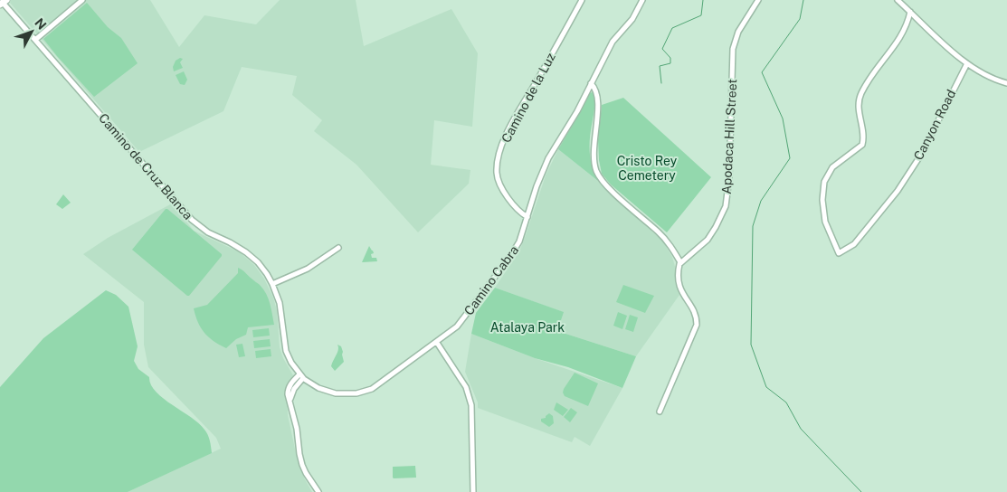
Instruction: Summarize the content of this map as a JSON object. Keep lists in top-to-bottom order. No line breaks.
{"streets":{"street":["Camino de la Luz","Canyon Road","Apodaca Hill Street","Camino de Cruz Blanca","Camino Cabra"]},"crossings":[["Camino de la Luz","Camino Cabra"],["Camino de Cruz Blanca","Camino Cabra"]],"parks":["Cristo Rey Cemetery","Atalaya Park"],"north":"top right"}
